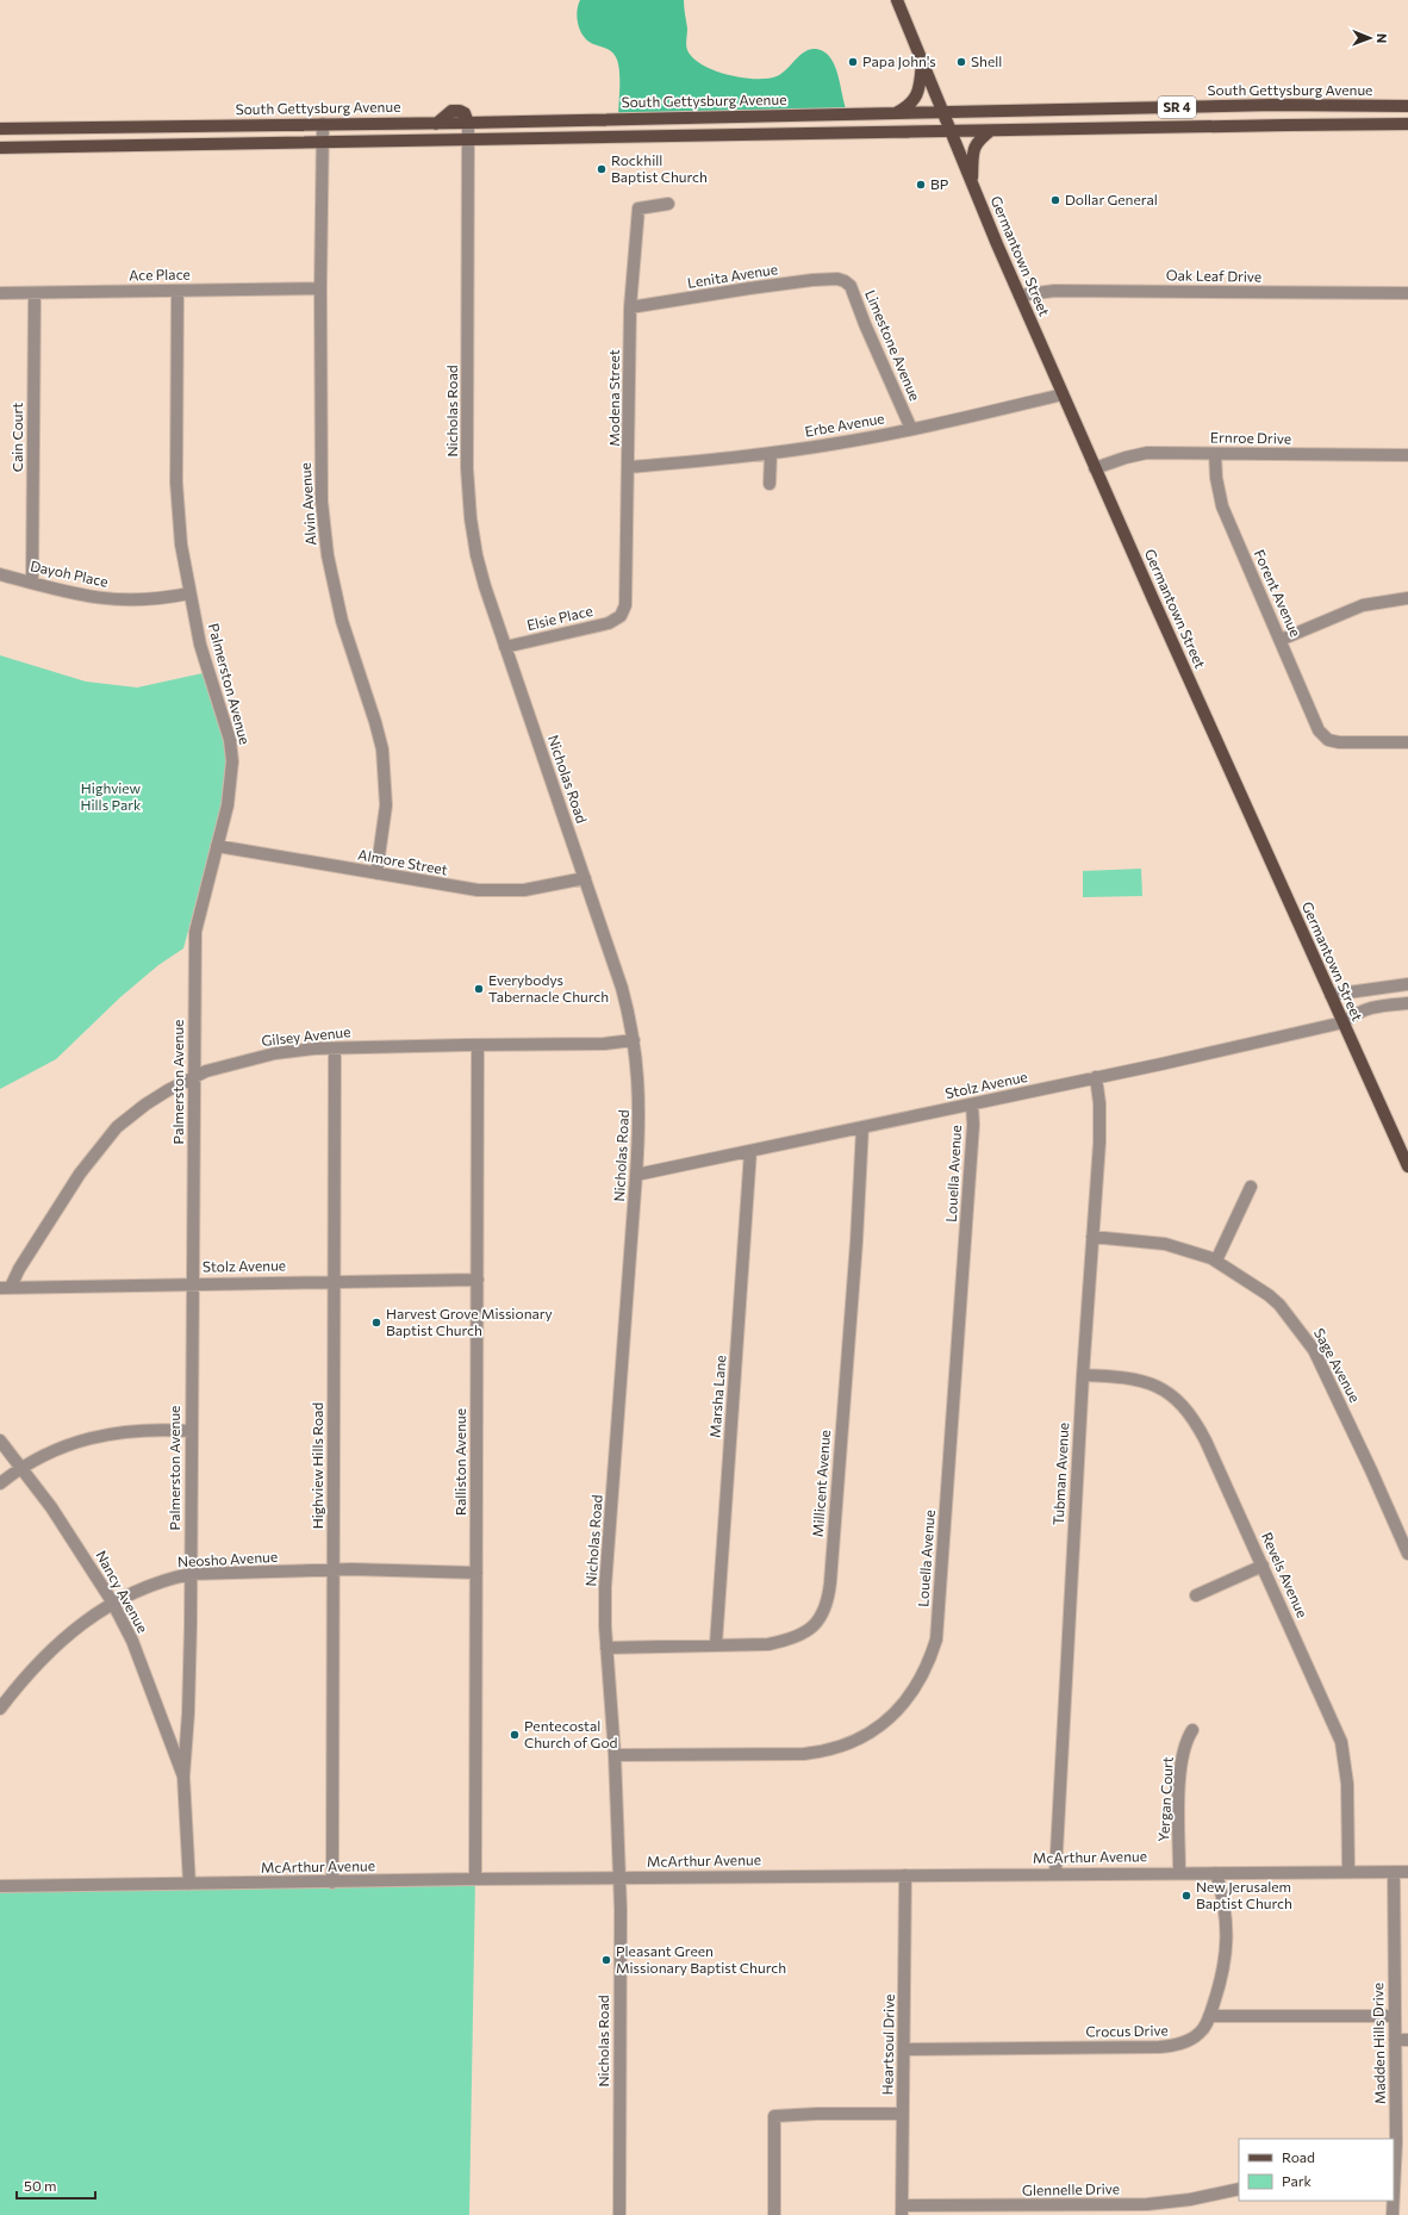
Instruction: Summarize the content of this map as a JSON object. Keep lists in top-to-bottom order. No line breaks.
{"streets":{"main road":["South Gettysburg Avenue","SR 4","Germantown Street"],"street":["Ace Place","Lenita Avenue","Oak Leaf Drive","Limestone Avenue","Modena Street","Nicholas Road","Erbe Avenue","Cain Court","Ernroe Drive","Alvin Avenue","Dayoh Place","Forent Avenue","Elsie Place","Palmerston Avenue","Almore Street","Gilsey Avenue","Stolz Avenue","Louella Avenue","Sage Avenue","Marsha Lane","Ralliston Avenue","Highview Hills Road","Tubman Avenue","Millicent Avenue","Neosho Avenue","Revels Avenue","Nancy Avenue","Yergan Court","McArthur Avenue","Crocus Drive","Madden Hills Drive","Heartsoul Drive","Glennelle Drive"]},"crossings":[["South Gettysburg Avenue","Germantown Street"],["South Gettysburg Avenue","Nicholas Road"],["South Gettysburg Avenue","Alvin Avenue"],["SR 4","Germantown Street"],["Germantown Street","Oak Leaf Drive"],["Germantown Street","Erbe Avenue"],["Germantown Street","Ernroe Drive"],["Germantown Street","Stolz Avenue"],["Ace Place","Cain Court"],["Ace Place","Alvin Avenue"],["Ace Place","Palmerston Avenue"],["Lenita Avenue","Limestone Avenue"],["Lenita Avenue","Modena Street"],["Limestone Avenue","Erbe Avenue"],["Modena Street","Erbe Avenue"],["Modena Street","Elsie Place"],["Nicholas Road","Elsie Place"],["Nicholas Road","Almore Street"],["Nicholas Road","Gilsey Avenue"],["Nicholas Road","Stolz Avenue"],["Nicholas Road","Louella Avenue"],["Nicholas Road","Millicent Avenue"],["Nicholas Road","McArthur Avenue"],["Cain Court","Dayoh Place"],["Ernroe Drive","Forent Avenue"],["Alvin Avenue","Almore Street"],["Dayoh Place","Palmerston Avenue"],["Palmerston Avenue","Almore Street"],["Palmerston Avenue","Gilsey Avenue"],["Palmerston Avenue","Stolz Avenue"],["Palmerston Avenue","Neosho Avenue"],["Palmerston Avenue","Nancy Avenue"],["Palmerston Avenue","McArthur Avenue"],["Gilsey Avenue","Stolz Avenue"],["Gilsey Avenue","Ralliston Avenue"],["Gilsey Avenue","Highview Hills Road"],["Stolz Avenue","Louella Avenue"],["Stolz Avenue","Marsha Lane"],["Stolz Avenue","Ralliston Avenue"],["Stolz Avenue","Highview Hills Road"],["Stolz Avenue","Tubman Avenue"],["Stolz Avenue","Millicent Avenue"],["Sage Avenue","Tubman Avenue"],["Marsha Lane","Millicent Avenue"],["Ralliston Avenue","Neosho Avenue"],["Ralliston Avenue","McArthur Avenue"],["Highview Hills Road","Neosho Avenue"],["Highview Hills Road","McArthur Avenue"],["Tubman Avenue","Revels Avenue"],["Tubman Avenue","McArthur Avenue"],["Neosho Avenue","Nancy Avenue"],["Revels Avenue","McArthur Avenue"],["Yergan Court","McArthur Avenue"],["McArthur Avenue","Crocus Drive"],["McArthur Avenue","Madden Hills Drive"],["McArthur Avenue","Heartsoul Drive"],["Crocus Drive","Heartsoul Drive"],["Heartsoul Drive","Glennelle Drive"]],"parks":["Highview Hills Park"],"places":["Papa John's","Shell","Rockhill Baptist Church","BP","Dollar General","Everybodys Tabernacle Church","Harvest Grove Missionary Baptist Church","Pentecostal Church of God","New Jerusalem Baptist Church","Pleasant Green Missionary Baptist Church"],"legend":["Road","Park"],"scale_bar":"50 m","north":"right"}
